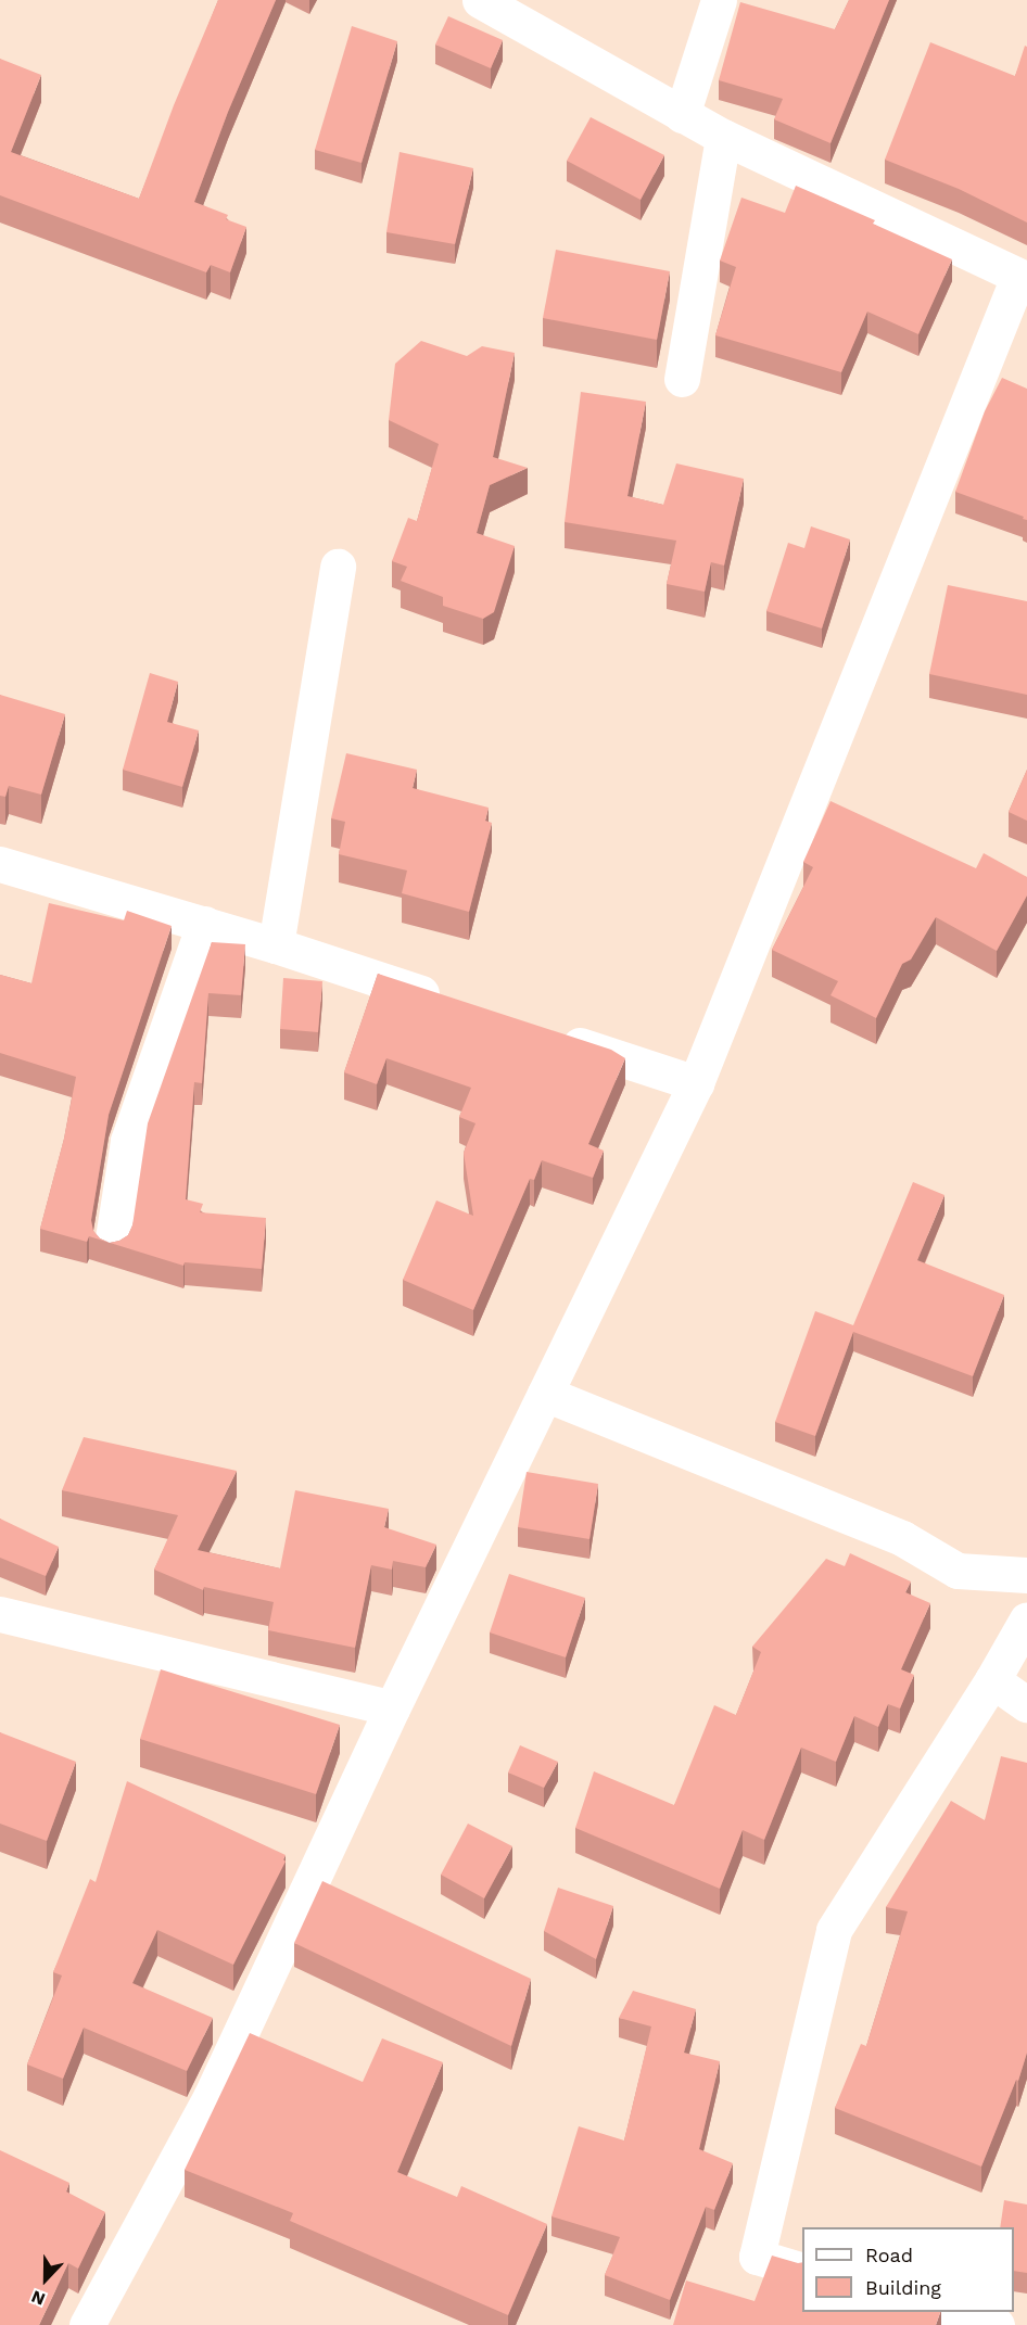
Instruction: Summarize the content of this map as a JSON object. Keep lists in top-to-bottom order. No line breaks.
{"legend":["Road","Building"],"north":"bottom"}
